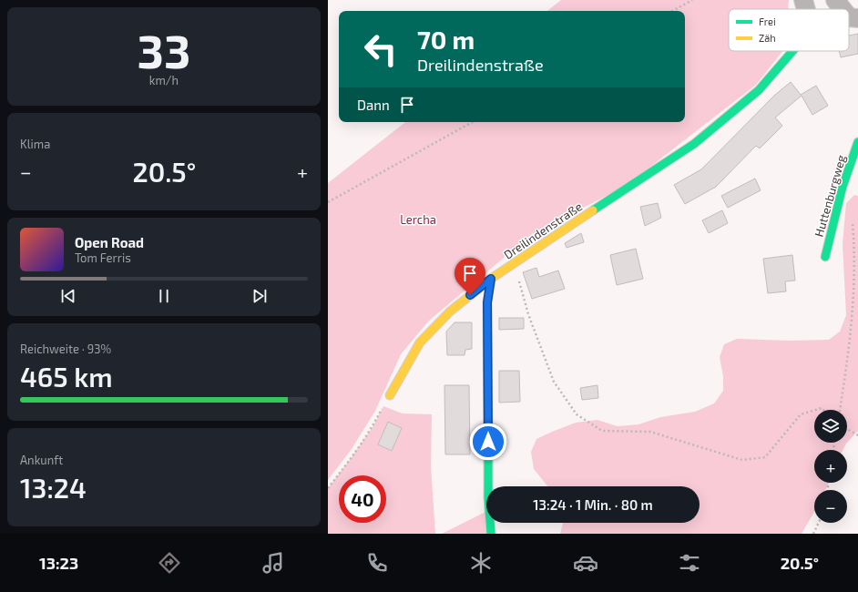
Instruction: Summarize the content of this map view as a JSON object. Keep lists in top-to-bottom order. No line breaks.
{"streets":{"street":["Huttenburgweg","Dreilindenstraße"]},"parks":["Lercha"],"legend":["Frei","Zäh"],"page":{"tile":[["33","km/h"],"Klima",["Reichweite · 93%","465 km"],["Ankunft","13:24"]],"turn":["70 m","Dreilindenstraße"],"then":"Dann","heat":["−","20.5°","+"],"song":["Open Road","Tom Ferris"],"map_buttons":["+","−"],"limit":"40","trip":"13:24 · 1 Min. · 80 m","tabs":["13:23","20.5°"]}}
